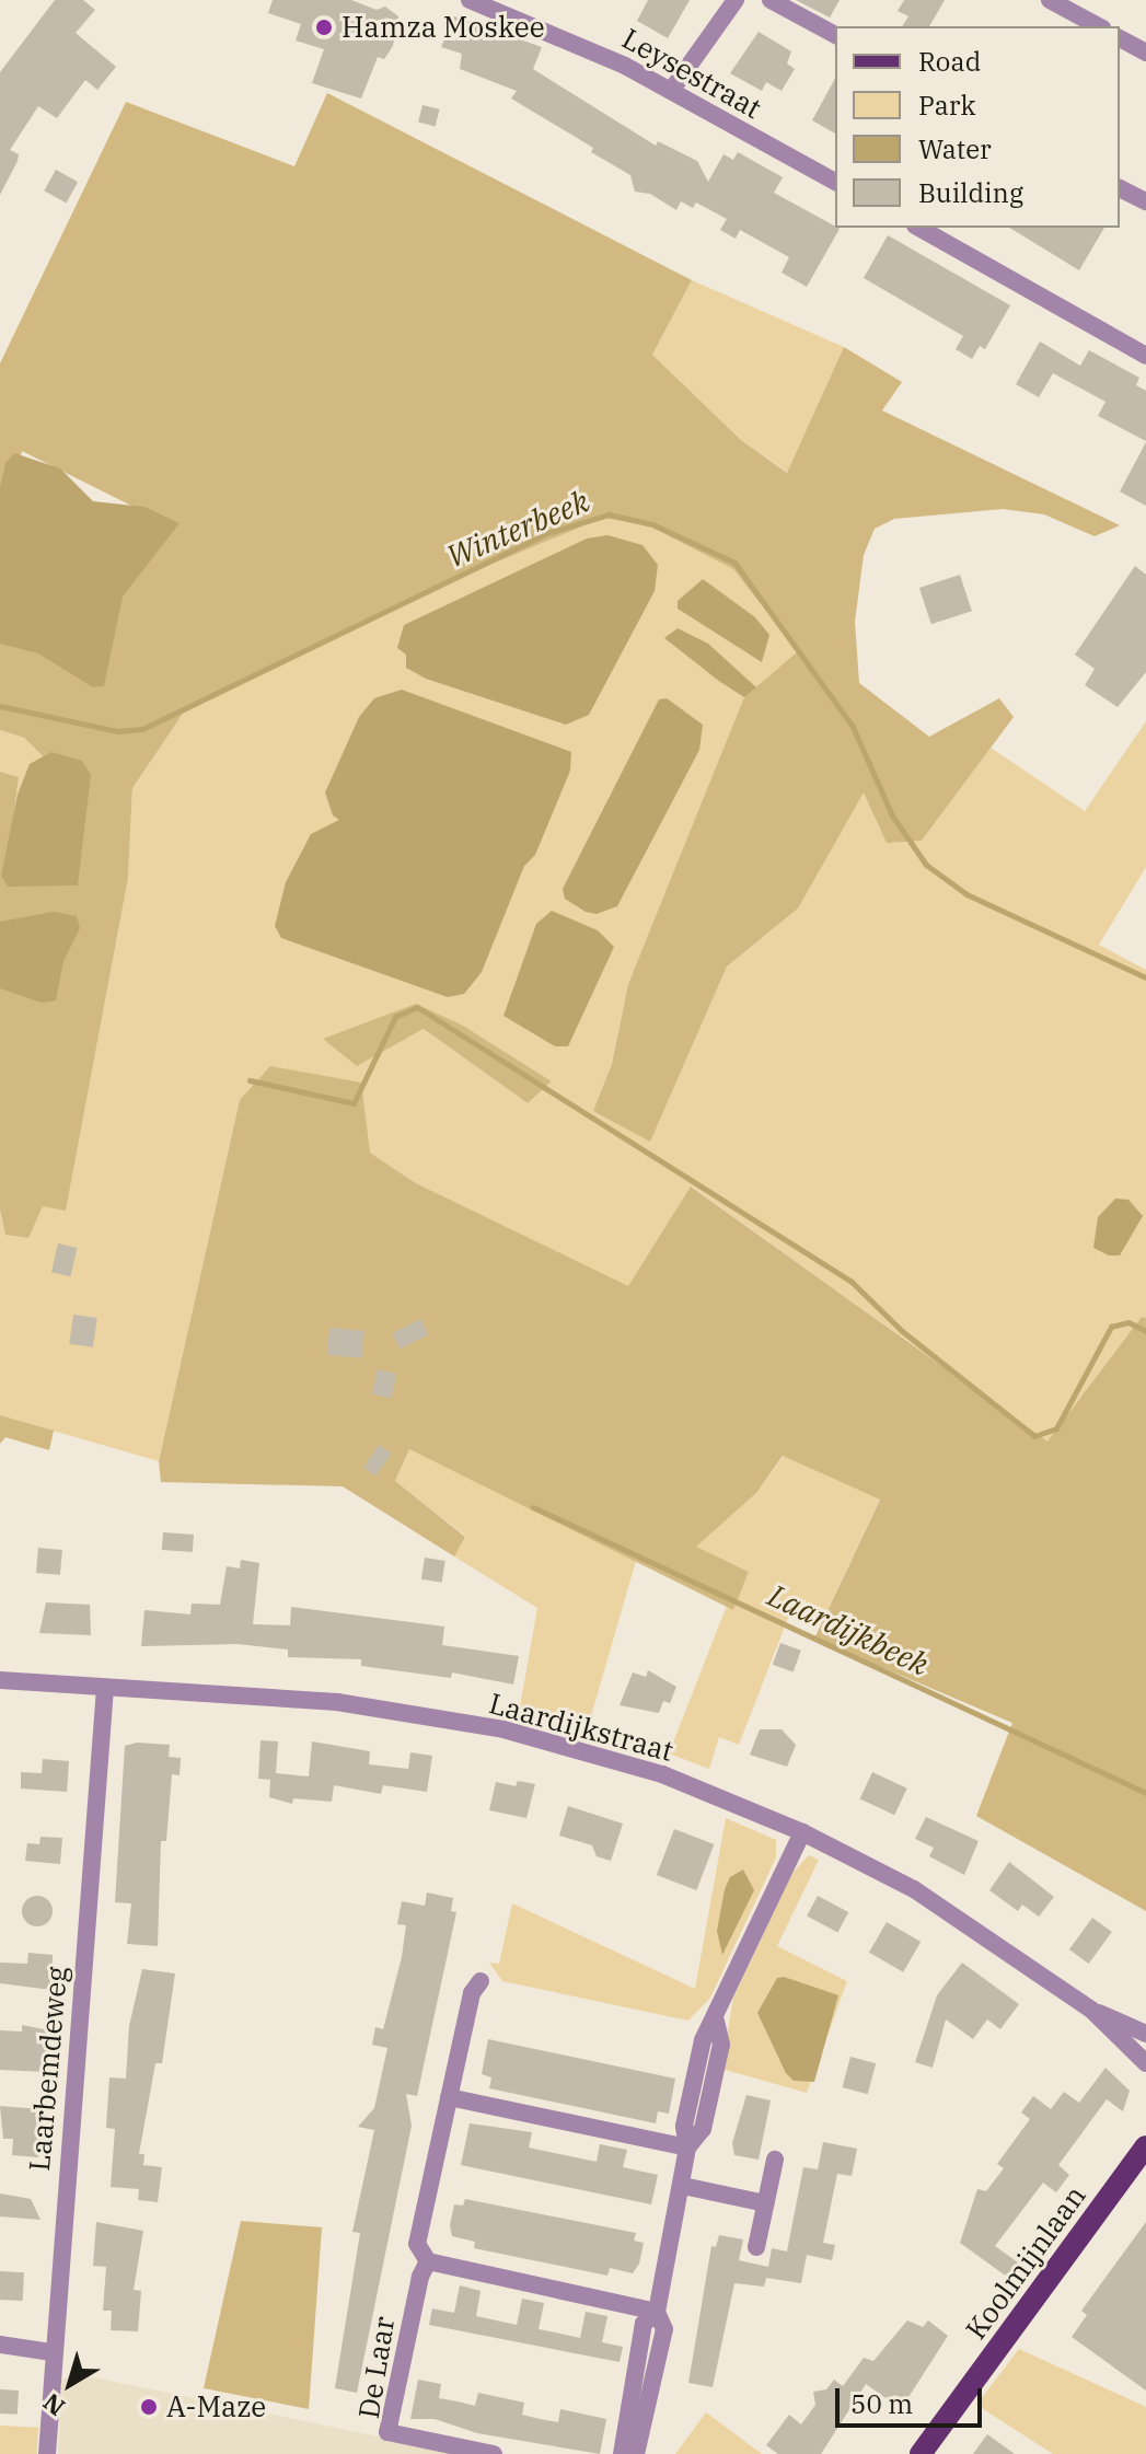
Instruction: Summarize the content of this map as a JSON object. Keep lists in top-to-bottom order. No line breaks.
{"streets":{"main road":["Koolmijnlaan"],"street":["Leysestraat","Laardijkstraat","Laarbemdeweg","De Laar"]},"crossings":[["Laardijkstraat","Laarbemdeweg"]],"water":["Winterbeek","Laardijkbeek"],"places":["Hamza Moskee","A-Maze"],"legend":["Road","Park","Water","Building"],"scale_bar":"50 m","north":"bottom left"}
